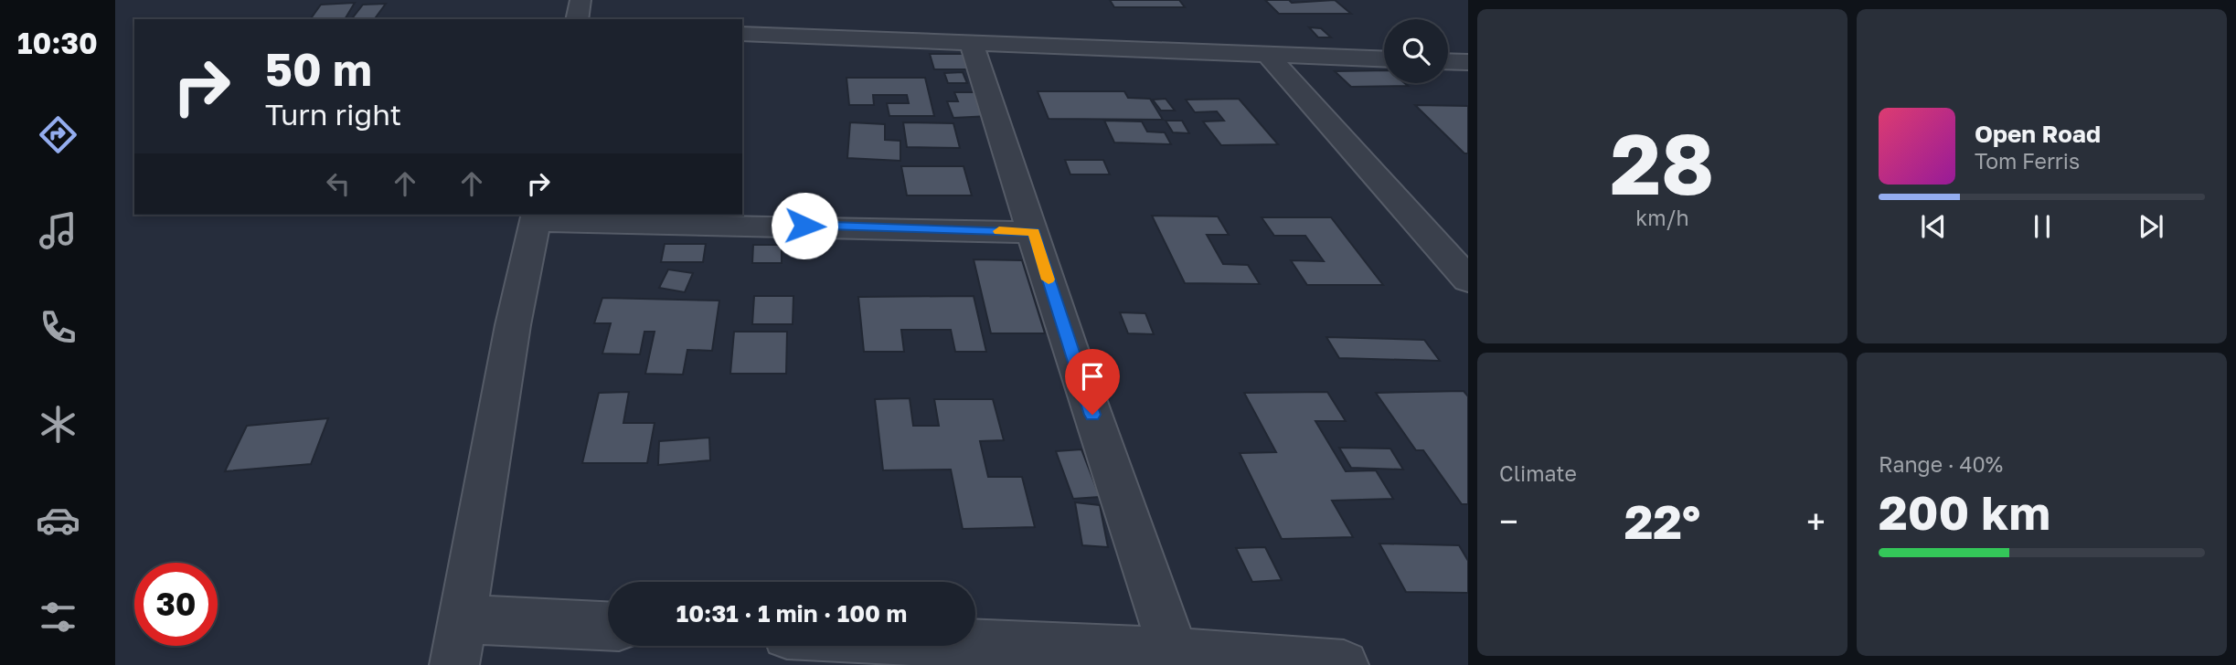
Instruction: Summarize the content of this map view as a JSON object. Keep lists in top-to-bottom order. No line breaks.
{"page":{"tabs":"10:30","tile":[["28","km/h"],"Climate",["Range · 40%","200 km"]],"turn":["50 m","Turn right"],"song":["Open Road","Tom Ferris"],"heat":["−","22°","+"],"limit":"30","trip":"10:31 · 1 min · 100 m"}}
